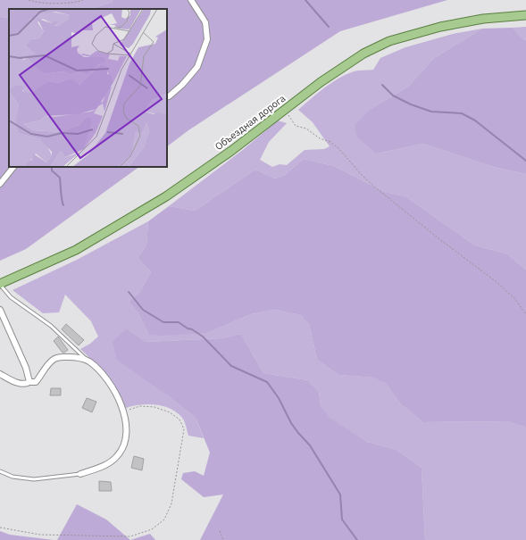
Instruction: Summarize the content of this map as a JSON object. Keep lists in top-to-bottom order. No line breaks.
{"streets":{"main road":["Объездная дорога"]}}
